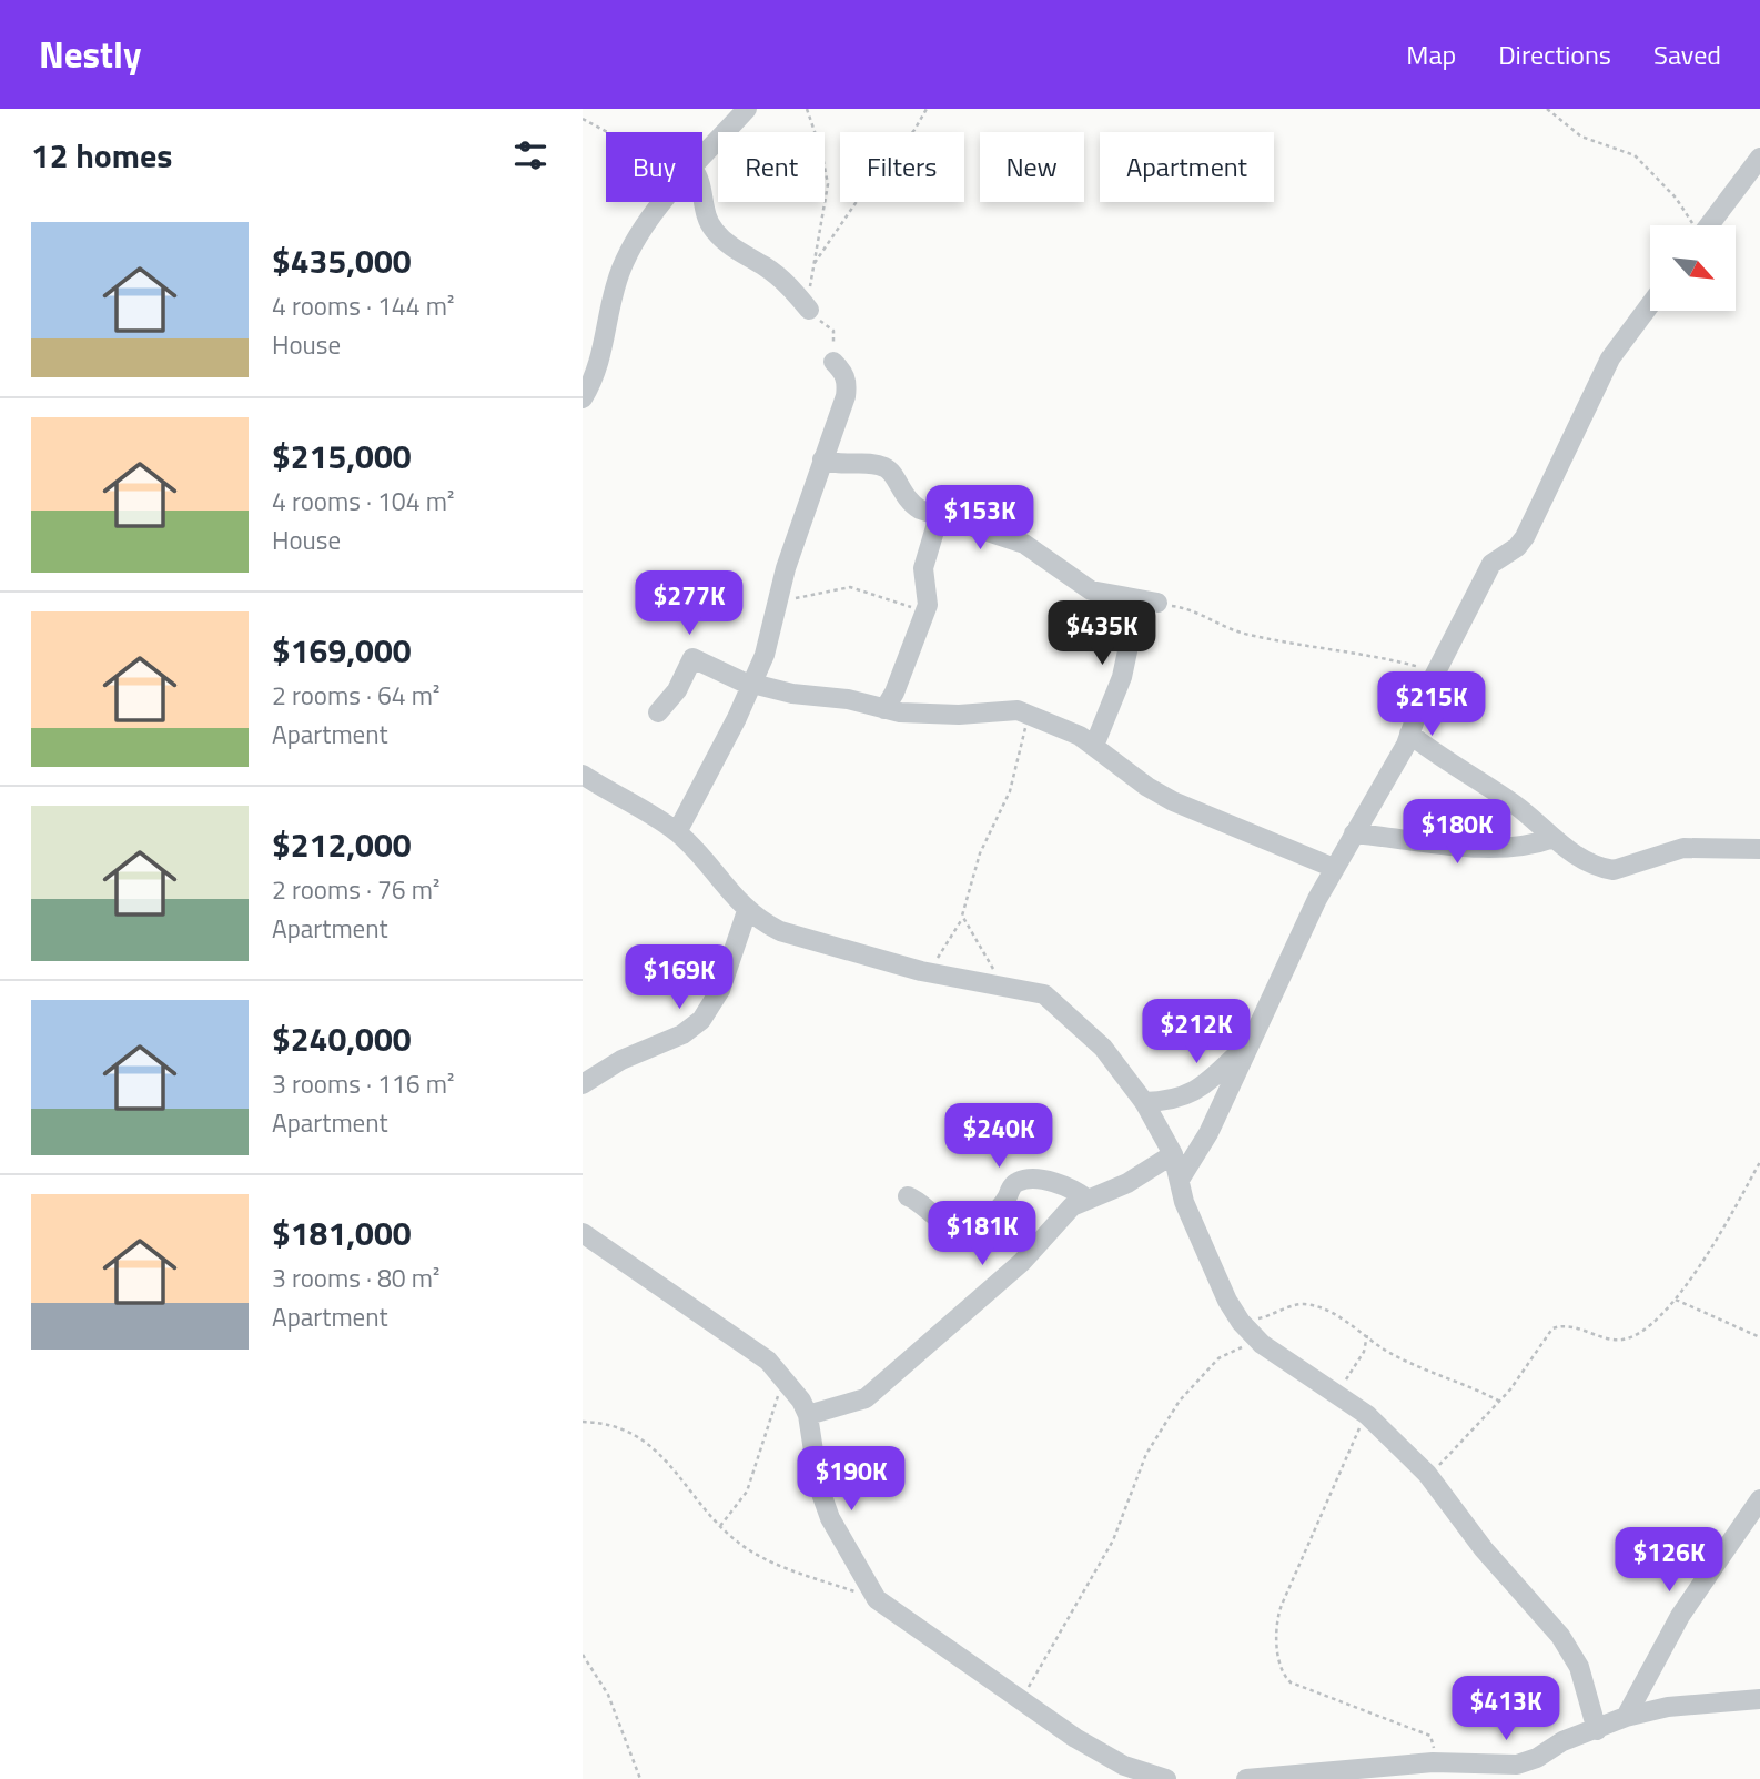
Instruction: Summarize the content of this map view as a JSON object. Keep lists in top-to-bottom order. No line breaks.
{"north":"bottom right","page":{"header":"Nestly","nav":["Map","Directions","Saved"],"heading":"12 homes","chip":["Buy","Rent","Filters","New","Apartment"],"list":[{"name":"$435,000","note":"4 rooms · 144 m² · House"},{"name":"$215,000","note":"4 rooms · 104 m² · House"},{"name":"$169,000","note":"2 rooms · 64 m² · Apartment"},{"name":"$212,000","note":"2 rooms · 76 m² · Apartment"},{"name":"$240,000","note":"3 rooms · 116 m² · Apartment"},{"name":"$181,000","note":"3 rooms · 80 m² · Apartment"}],"price":["$153K","$277K","$435K","$215K","$180K","$169K","$212K","$240K","$181K","$190K","$126K","$413K"]}}
